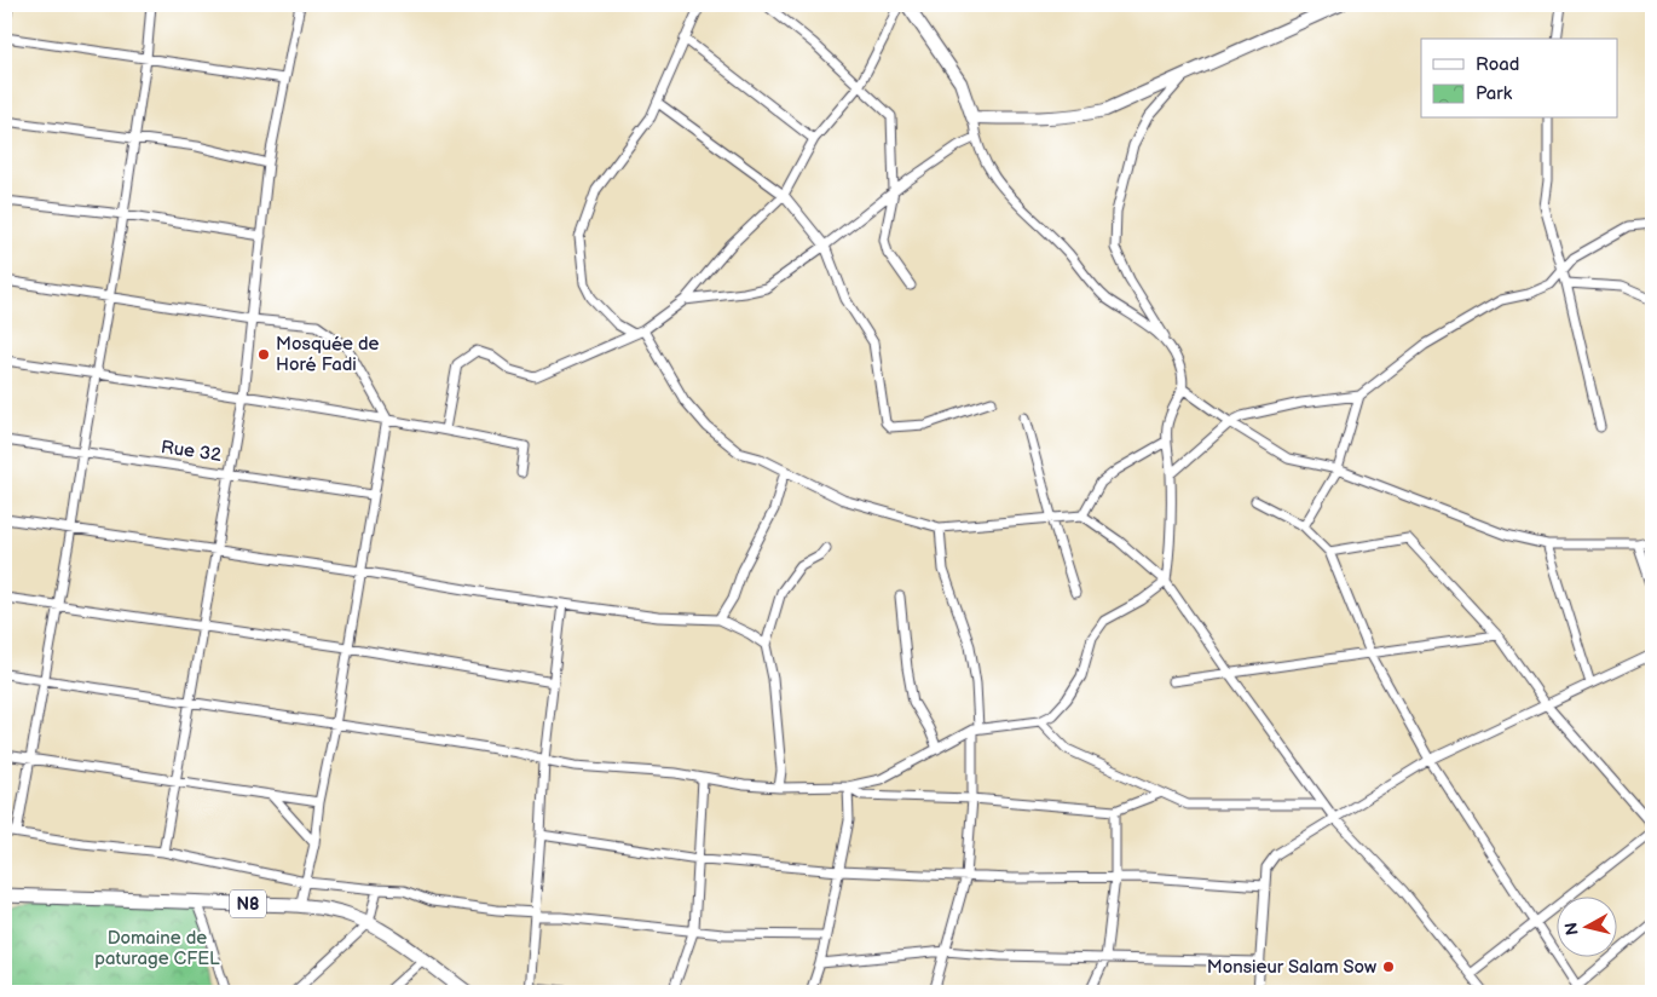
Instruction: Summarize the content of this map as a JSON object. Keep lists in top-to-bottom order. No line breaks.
{"streets":{"main road":["N8"],"street":["Rue 32"]},"parks":["Domaine de paturage CFEL"],"places":["Mosquée de Horé Fadi","Monsieur Salam Sow"],"legend":["Road","Park"],"north":"left"}
